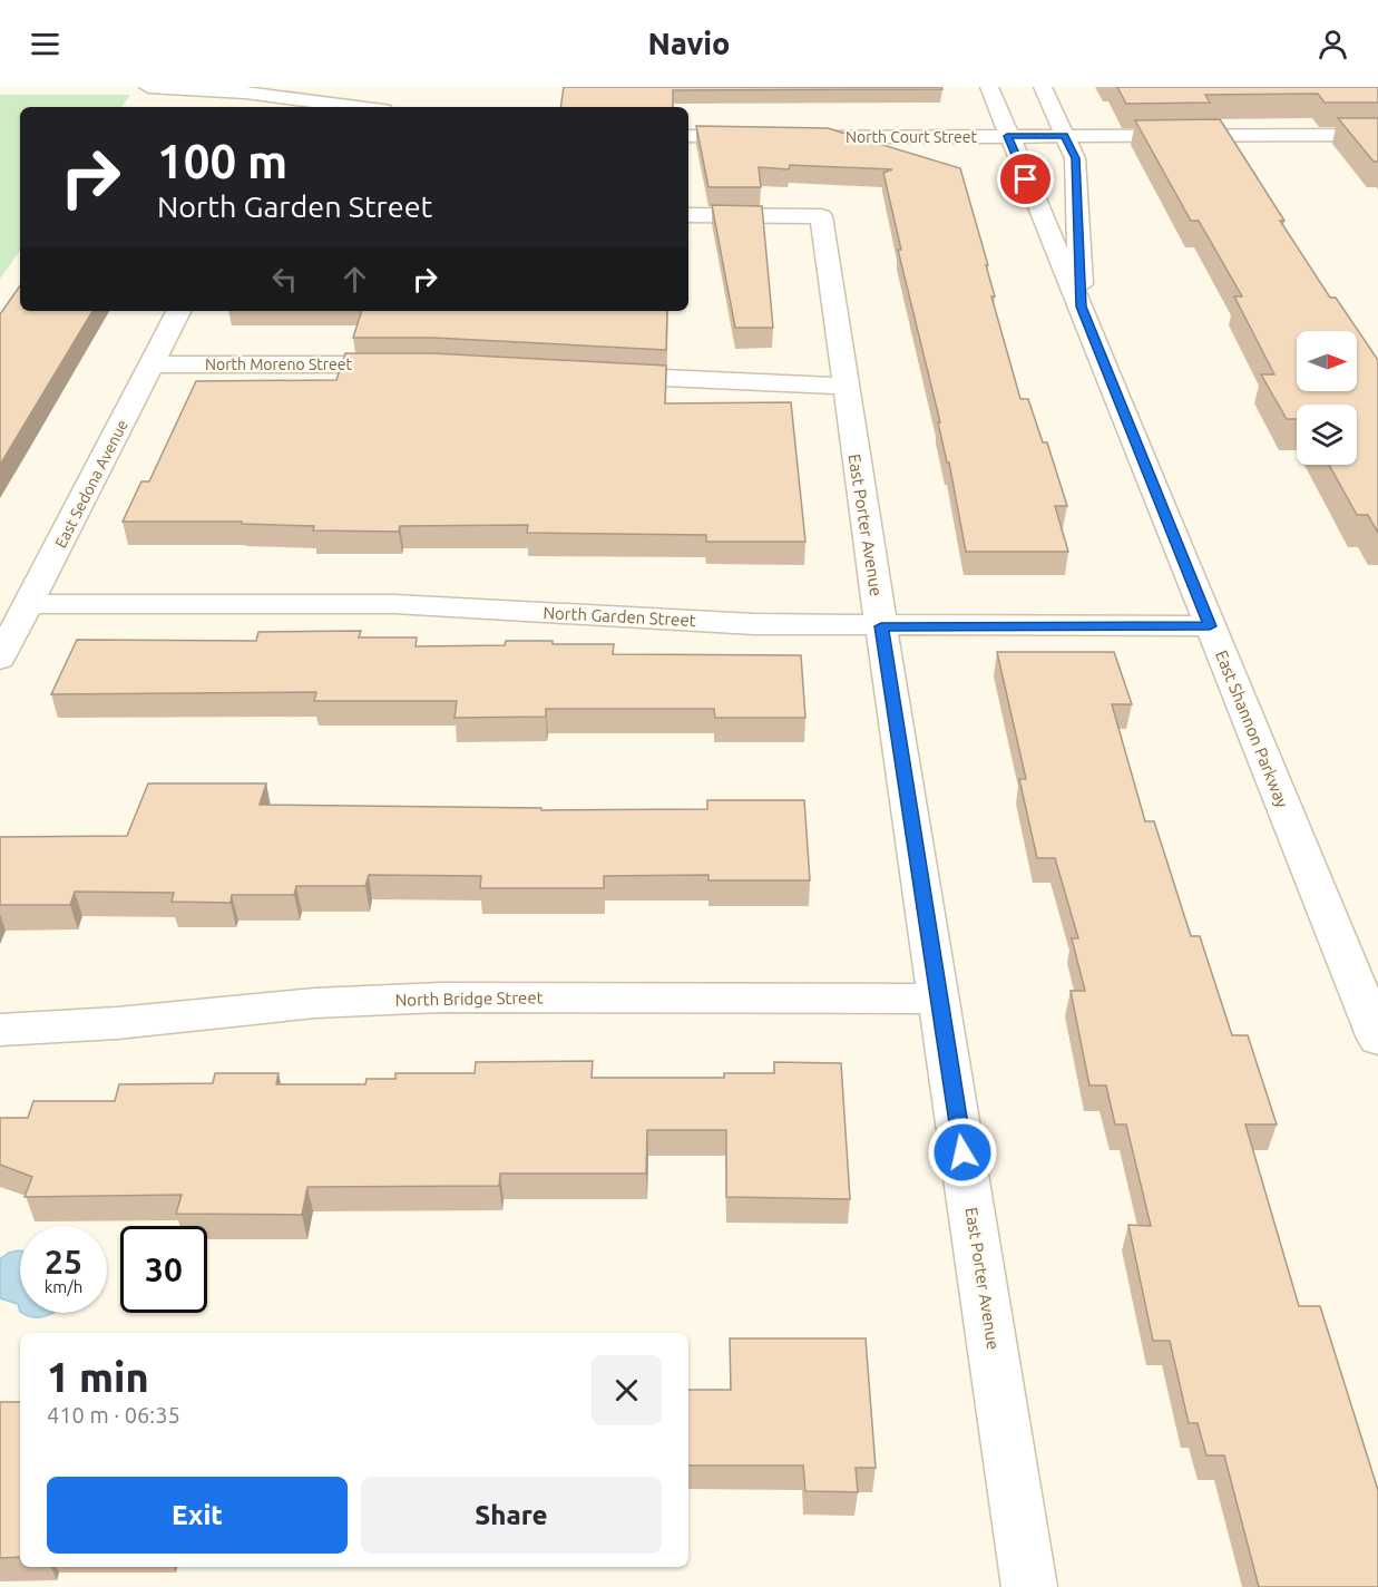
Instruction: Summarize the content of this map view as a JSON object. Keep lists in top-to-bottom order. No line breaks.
{"streets":{"street":["North Court Street","North Moreno Street","East Sedona Avenue","East Porter Avenue","North Garden Street","East Shannon Parkway","North Bridge Street"]},"crossings":[["North Court Street","East Shannon Parkway"],["North Moreno Street","East Sedona Avenue"],["East Sedona Avenue","North Garden Street"],["East Porter Avenue","North Garden Street"],["East Porter Avenue","North Bridge Street"],["North Garden Street","East Shannon Parkway"]],"north":"right","page":{"header":"Navio","turn":["100 m","North Garden Street"],"speed":"25 km/h","limit":"30","heading":["1 min","410 m · 06:35"],"buttons":["Exit","Share"]}}
